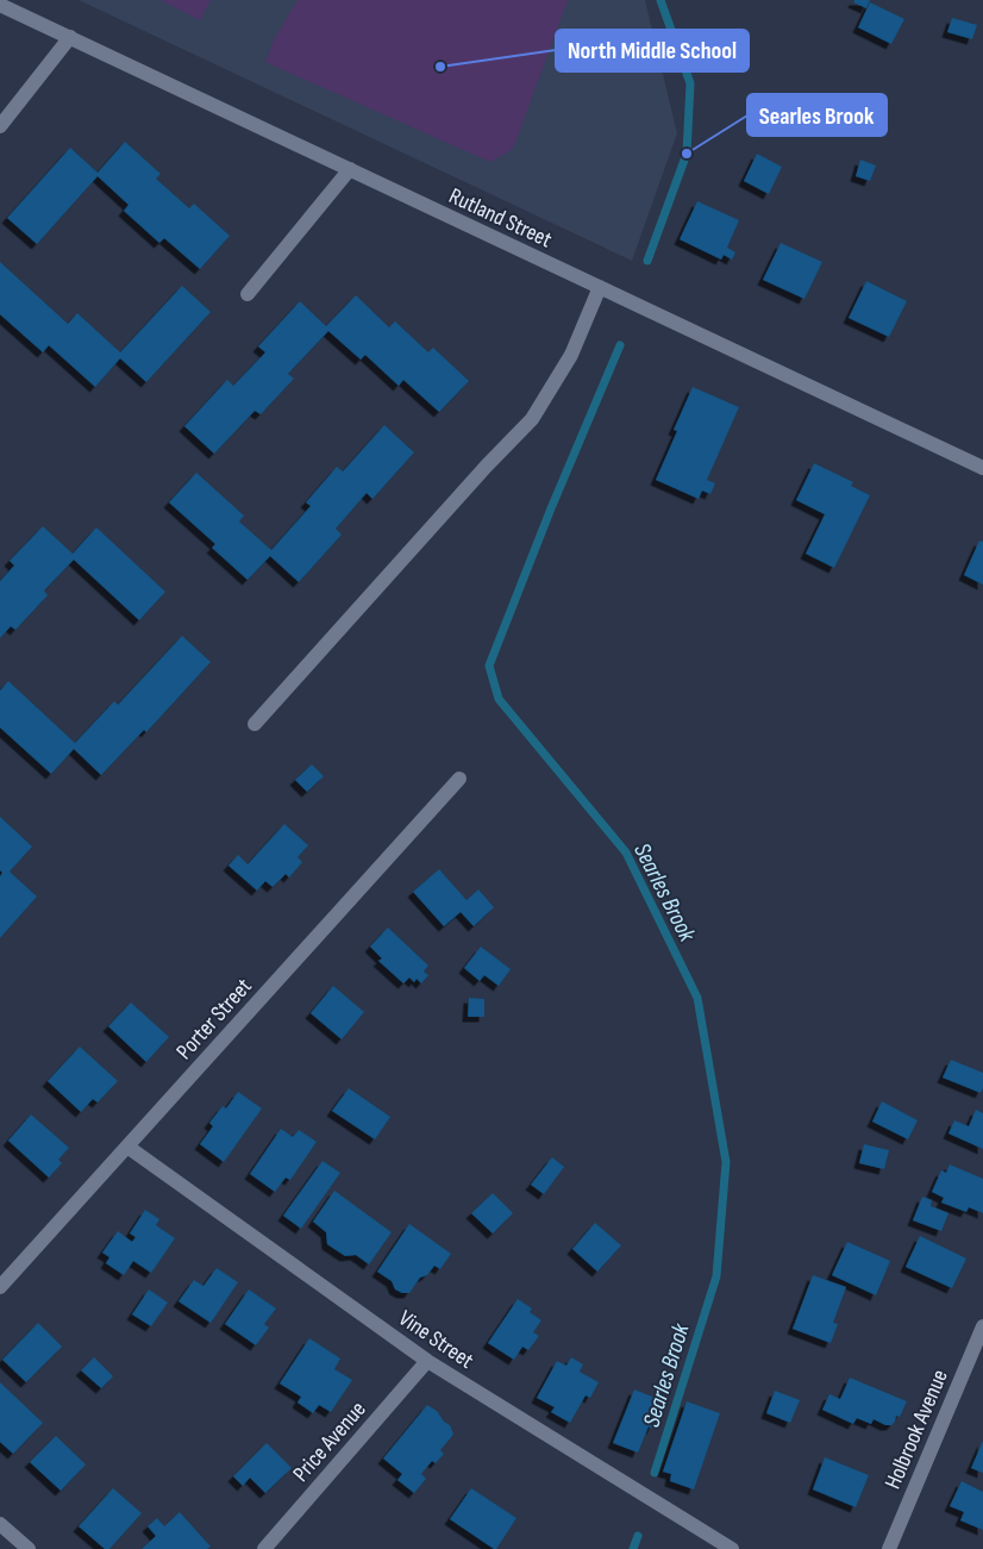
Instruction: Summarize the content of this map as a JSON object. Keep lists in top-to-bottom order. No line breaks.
{"streets":{"street":["Rutland Street","Porter Street","Vine Street","Holbrook Avenue","Price Avenue"]},"crossings":[["Porter Street","Vine Street"],["Vine Street","Price Avenue"]],"water":["Searles Brook"],"places":["North Middle School","Searles Brook"]}
